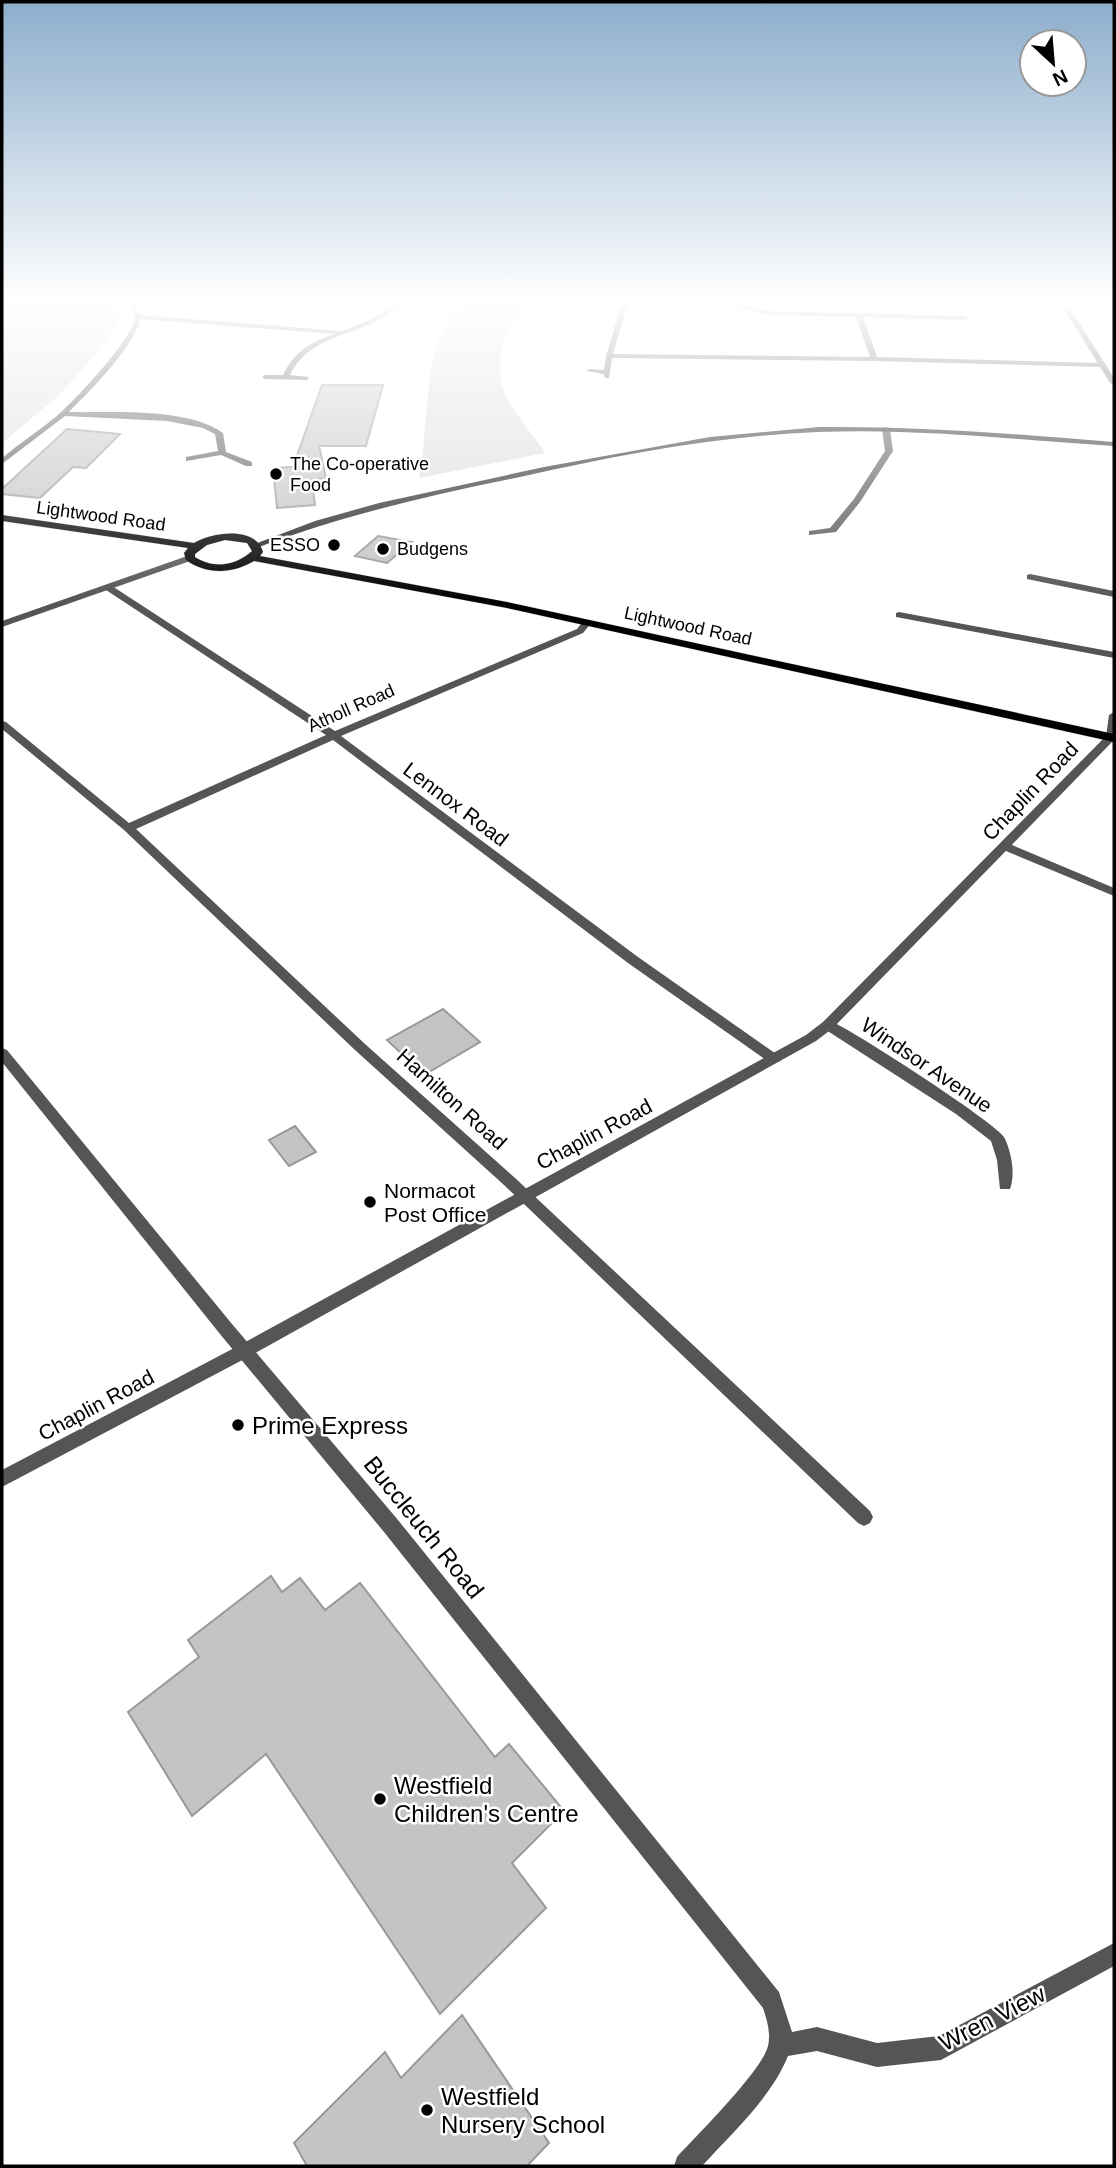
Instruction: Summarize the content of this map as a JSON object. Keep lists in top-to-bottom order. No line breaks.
{"streets":{"main road":["Lightwood Road"],"street":["Atholl Road","Chaplin Road","Lennox Road","Windsor Avenue","Hamilton Road","Buccleuch Road","Wren View"]},"crossings":[["Lightwood Road","Atholl Road"],["Lightwood Road","Chaplin Road"],["Atholl Road","Lennox Road"],["Atholl Road","Hamilton Road"],["Chaplin Road","Lennox Road"],["Chaplin Road","Windsor Avenue"],["Chaplin Road","Hamilton Road"],["Chaplin Road","Buccleuch Road"],["Buccleuch Road","Wren View"]],"places":["The Co-operative Food","ESSO","Budgens","Normacot Post Office","Prime Express","Westfield Children's Centre","Westfield Nursery School"],"north":"bottom right"}
